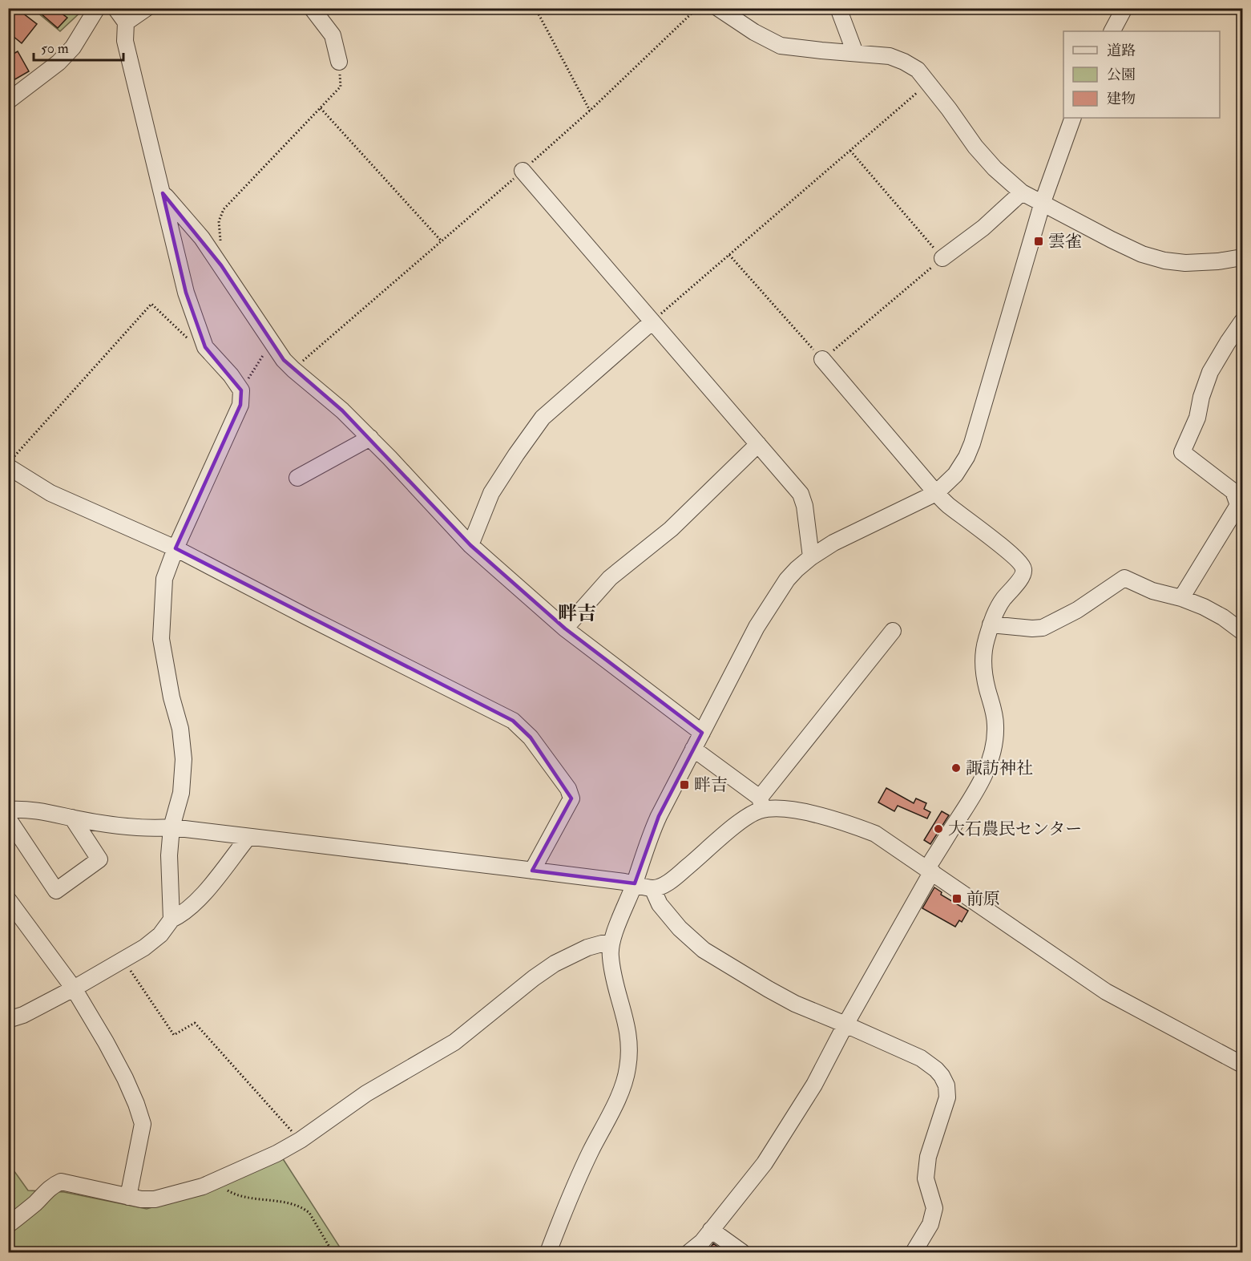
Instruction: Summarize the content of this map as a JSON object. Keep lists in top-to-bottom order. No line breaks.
{"districts":["畔吉"],"places":{"transit":["雲雀","畔吉","前原"],"other":["諏訪神社","大石農民センター"]},"legend":["道路","公園","建物"],"scale_bar":"50 m"}
